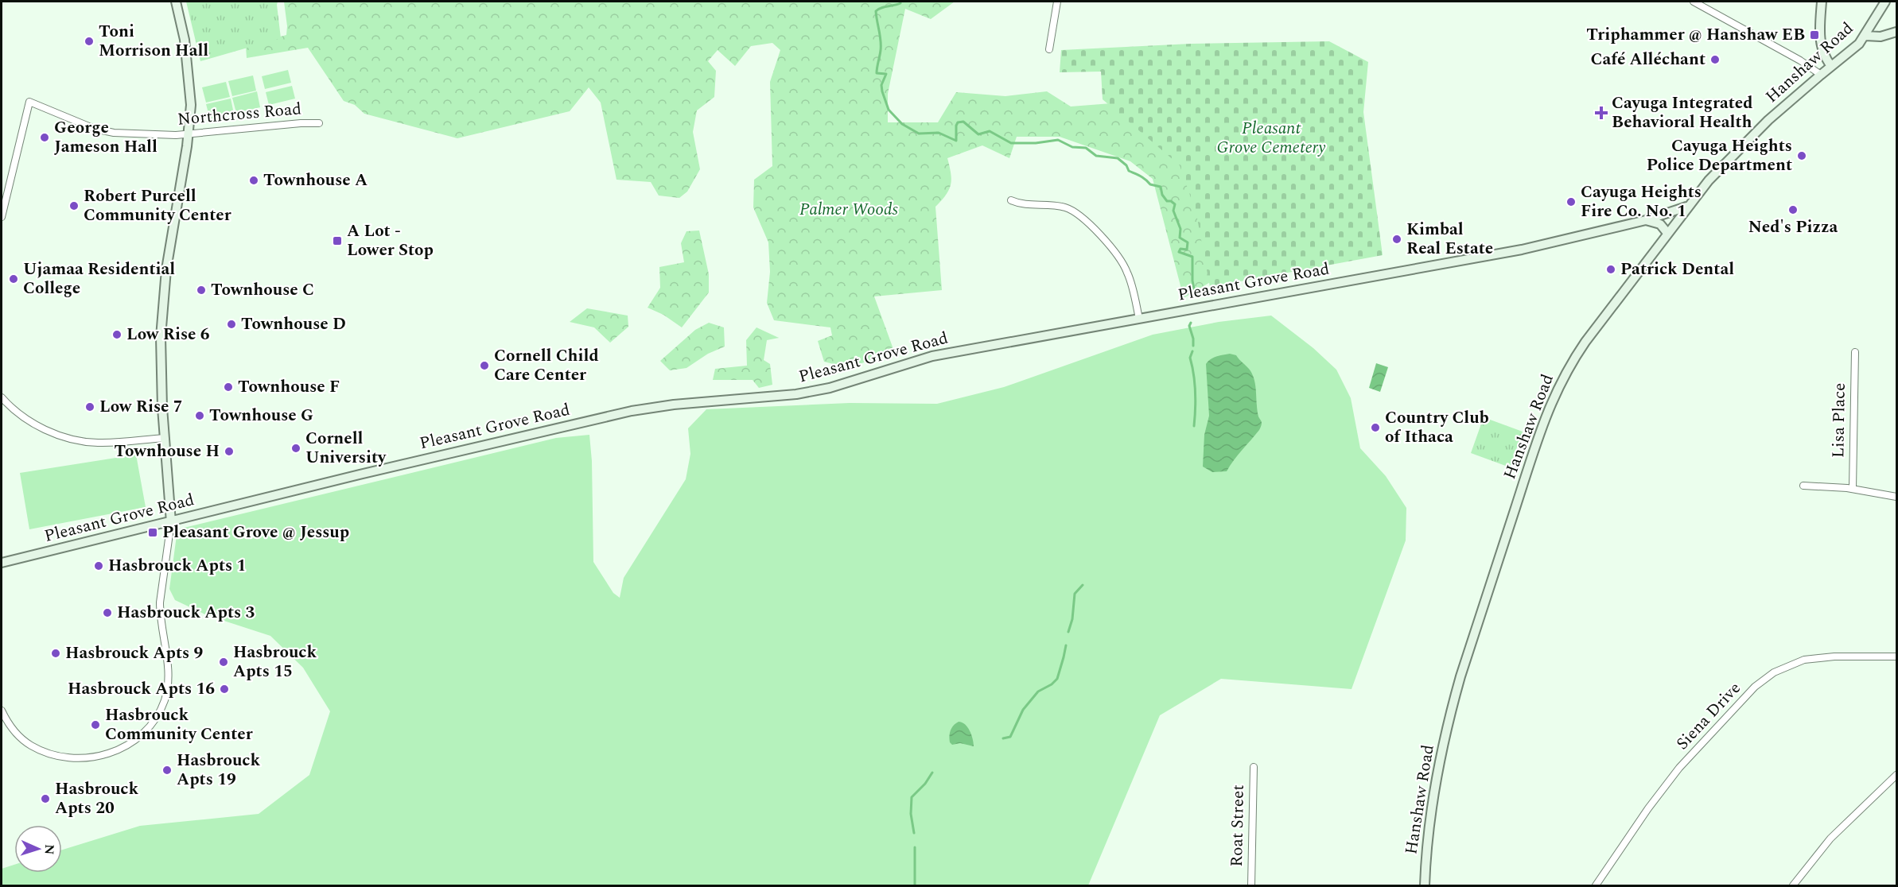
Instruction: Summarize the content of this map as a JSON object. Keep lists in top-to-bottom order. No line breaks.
{"streets":{"street":["Hanshaw Road","Northcross Road","Pleasant Grove Road","Lisa Place","Siena Drive","Roat Street"]},"crossings":[["Hanshaw Road","Pleasant Grove Road"]],"parks":["Pleasant Grove Cemetery","Palmer Woods"],"places":{"transit":["Triphammer @ Hanshaw EB","A Lot - Lower Stop","Pleasant Grove @ Jessup"],"other":["Toni Morrison Hall","Café Alléchant","George Jameson Hall","Cayuga Heights Police Department","Townhouse A","Cayuga Heights Fire Co. No. 1","Robert Purcell Community Center","Ned's Pizza","Kimbal Real Estate","Patrick Dental","Ujamaa Residential College","Townhouse C","Townhouse D","Low Rise 6","Cornell Child Care Center","Townhouse F","Low Rise 7","Townhouse G","Country Club of Ithaca","Cornell University","Townhouse H","Hasbrouck Apts 1","Hasbrouck Apts 3","Hasbrouck Apts 9","Hasbrouck Apts 15","Hasbrouck Apts 16","Hasbrouck Community Center","Hasbrouck Apts 19","Hasbrouck Apts 20"],"health":["Cayuga Integrated Behavioral Health"]},"north":"right"}
